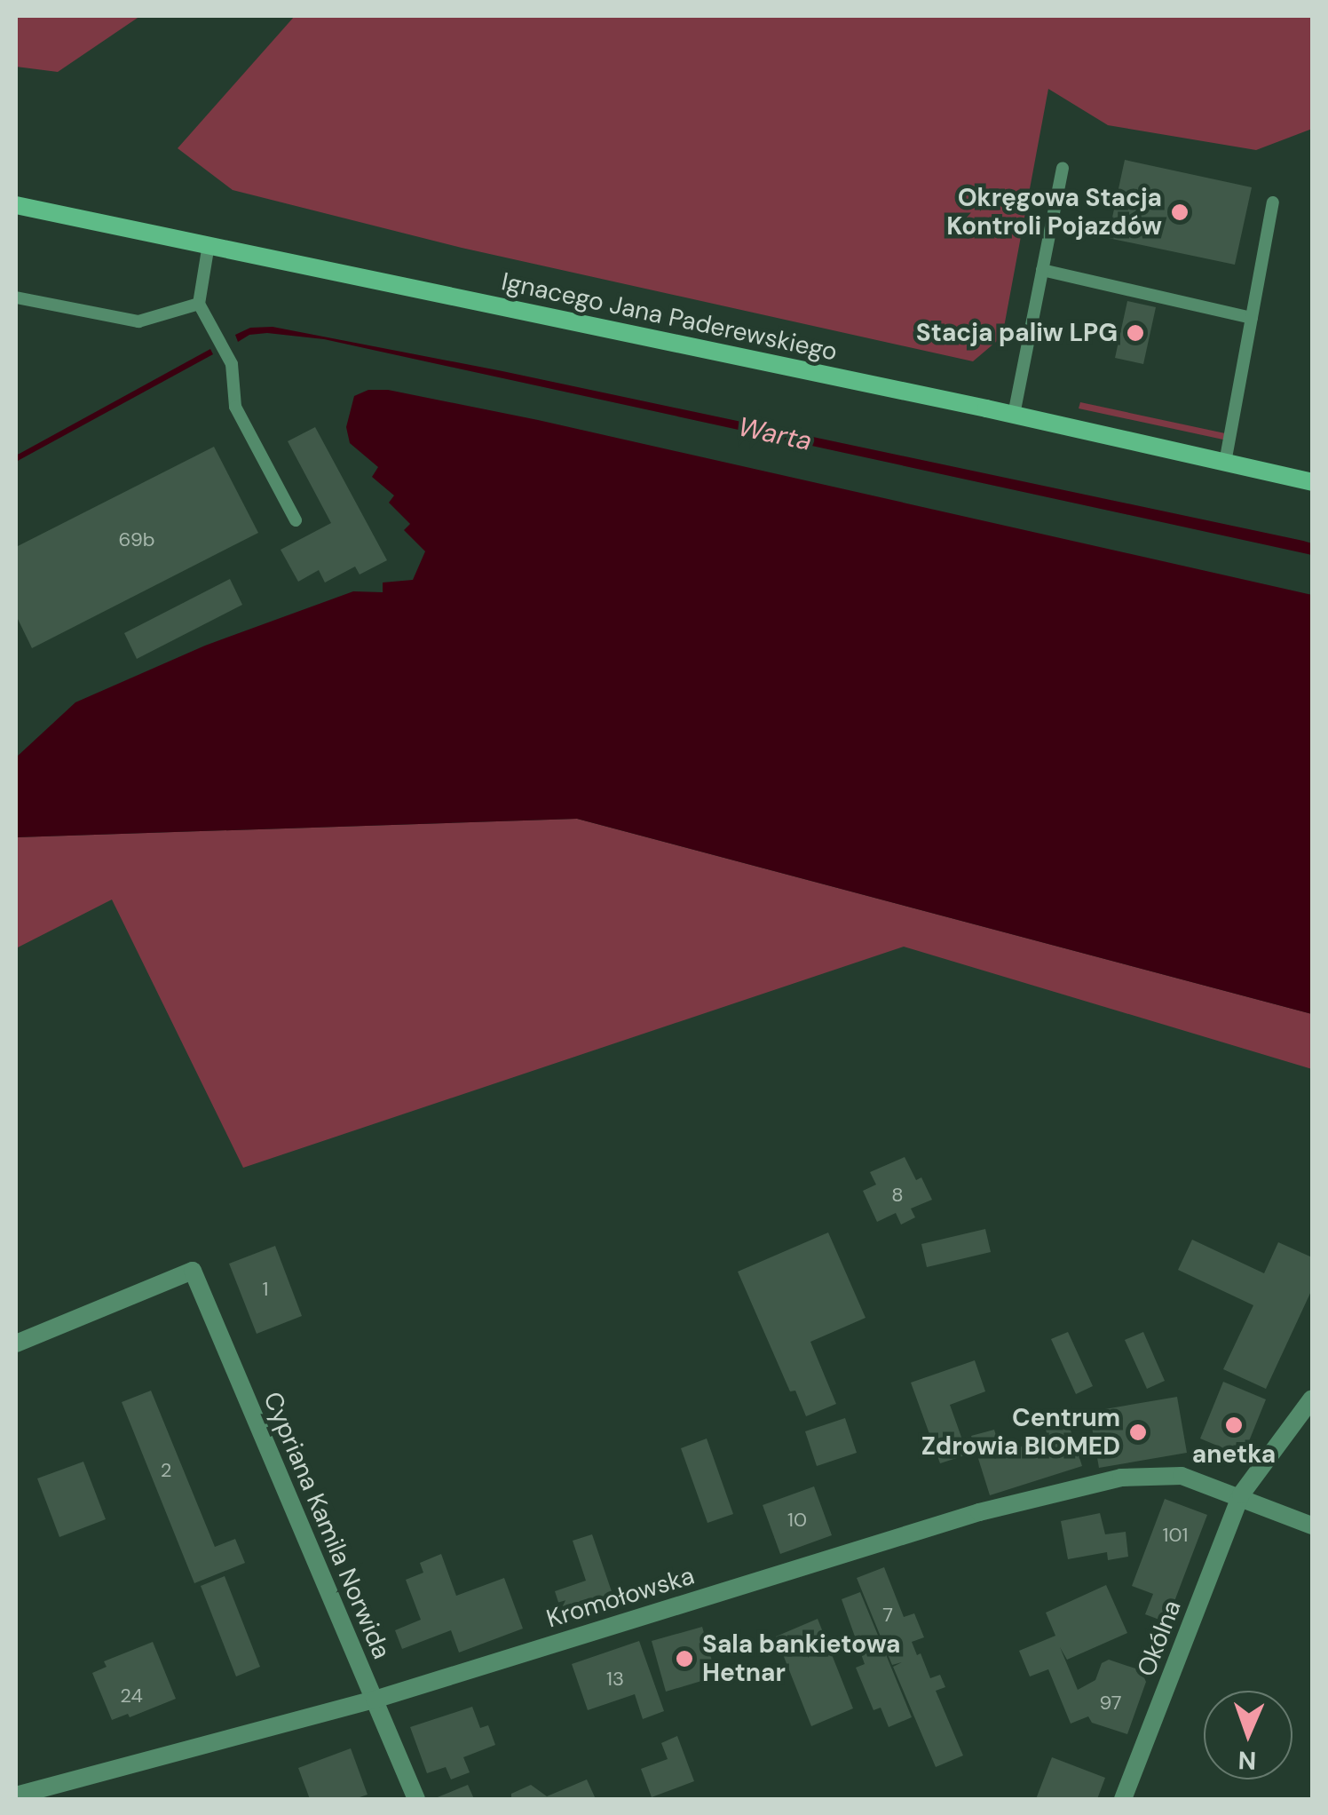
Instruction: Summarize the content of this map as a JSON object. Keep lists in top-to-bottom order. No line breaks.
{"streets":{"main road":["Ignacego Jana Paderewskiego"],"street":["Cypriana Kamila Norwida","Kromołowska","Okólna"]},"crossings":[["Cypriana Kamila Norwida","Kromołowska"],["Kromołowska","Okólna"]],"water":["Warta"],"places":["Okręgowa Stacja Kontroli Pojazdów","Stacja paliw LPG","anetka","Centrum Zdrowia BIOMED","Sala bankietowa Hetnar"],"house_numbers":["69b","8","1","2","10","101","7","13","24","97"],"north":"bottom"}
